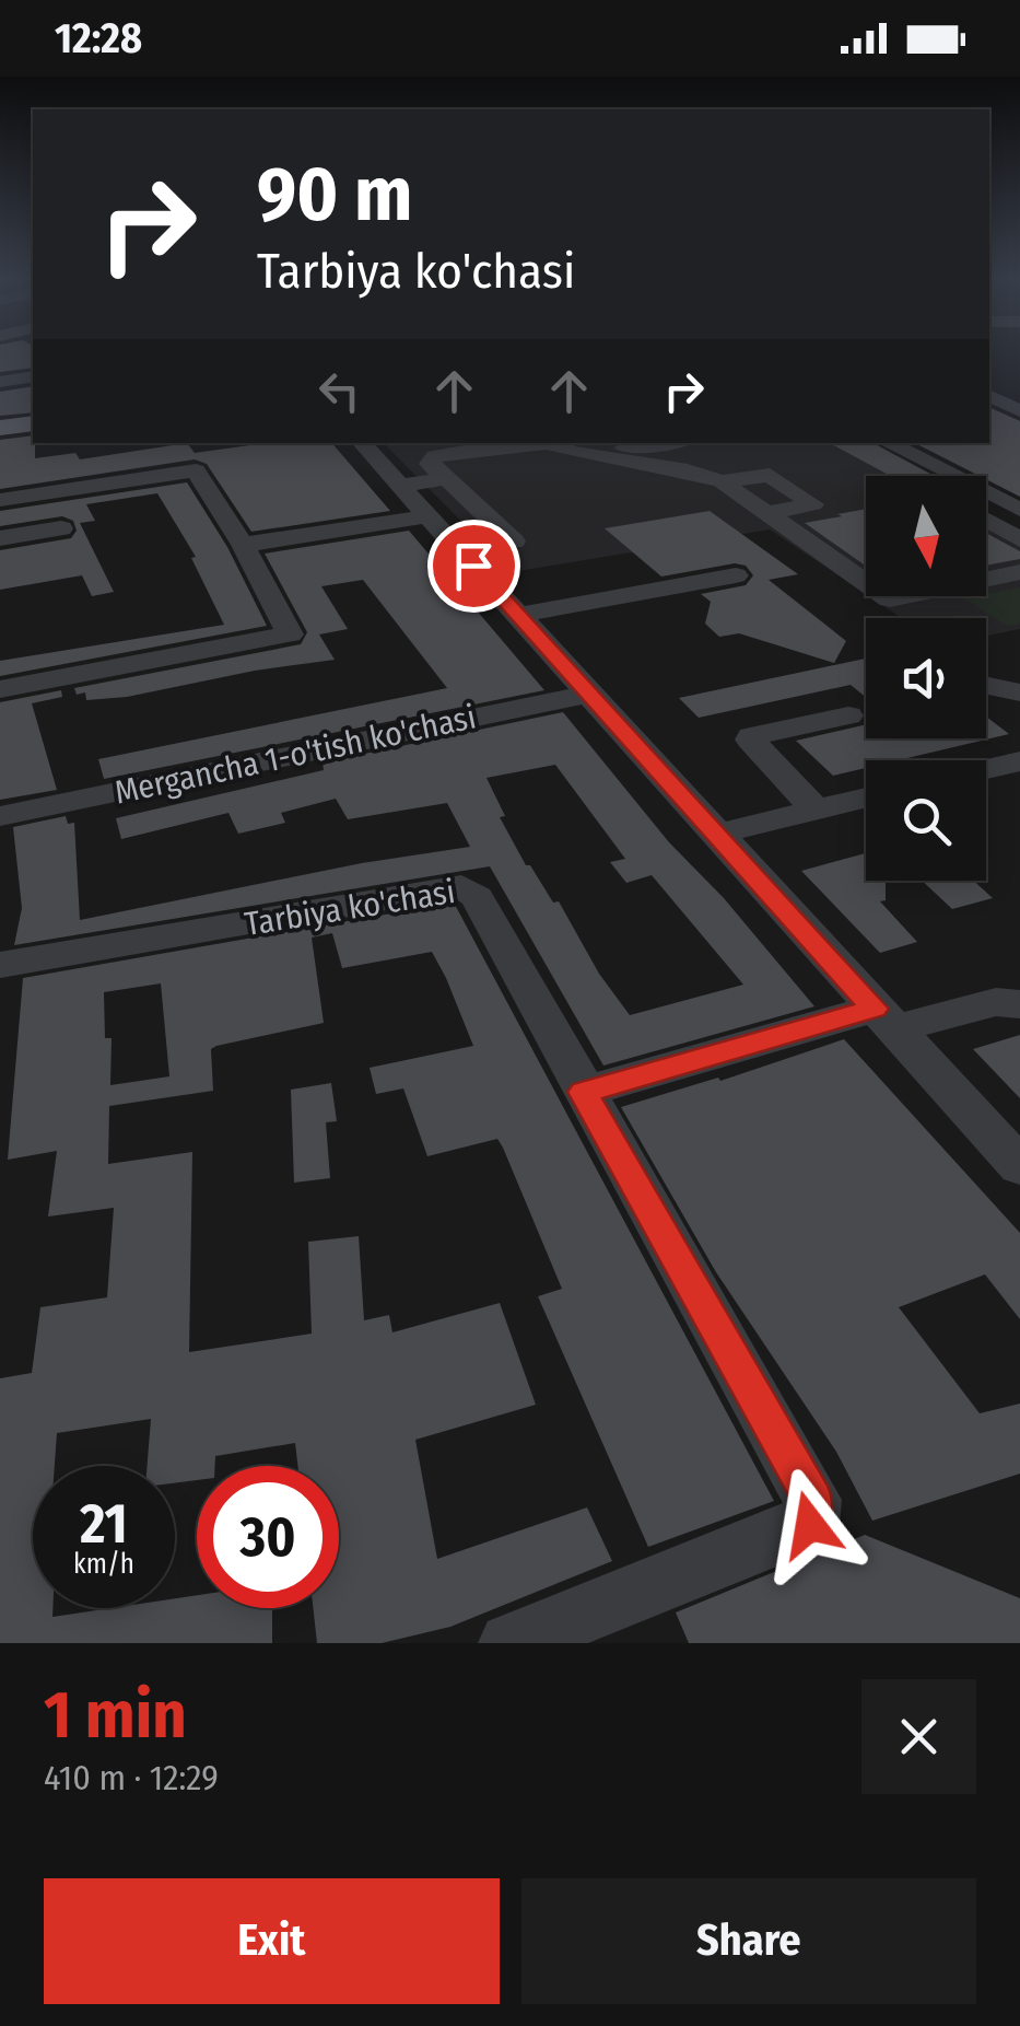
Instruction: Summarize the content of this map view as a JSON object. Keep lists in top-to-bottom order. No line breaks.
{"streets":{"street":["Mergancha 1-o'tish ko'chasi","Tarbiya ko'chasi"]},"north":"bottom","page":{"status":"12:28","turn":["90 m","Tarbiya ko'chasi"],"speed":"21 km/h","limit":"30","heading":["1 min","410 m · 12:29"],"buttons":["Exit","Share"]}}
